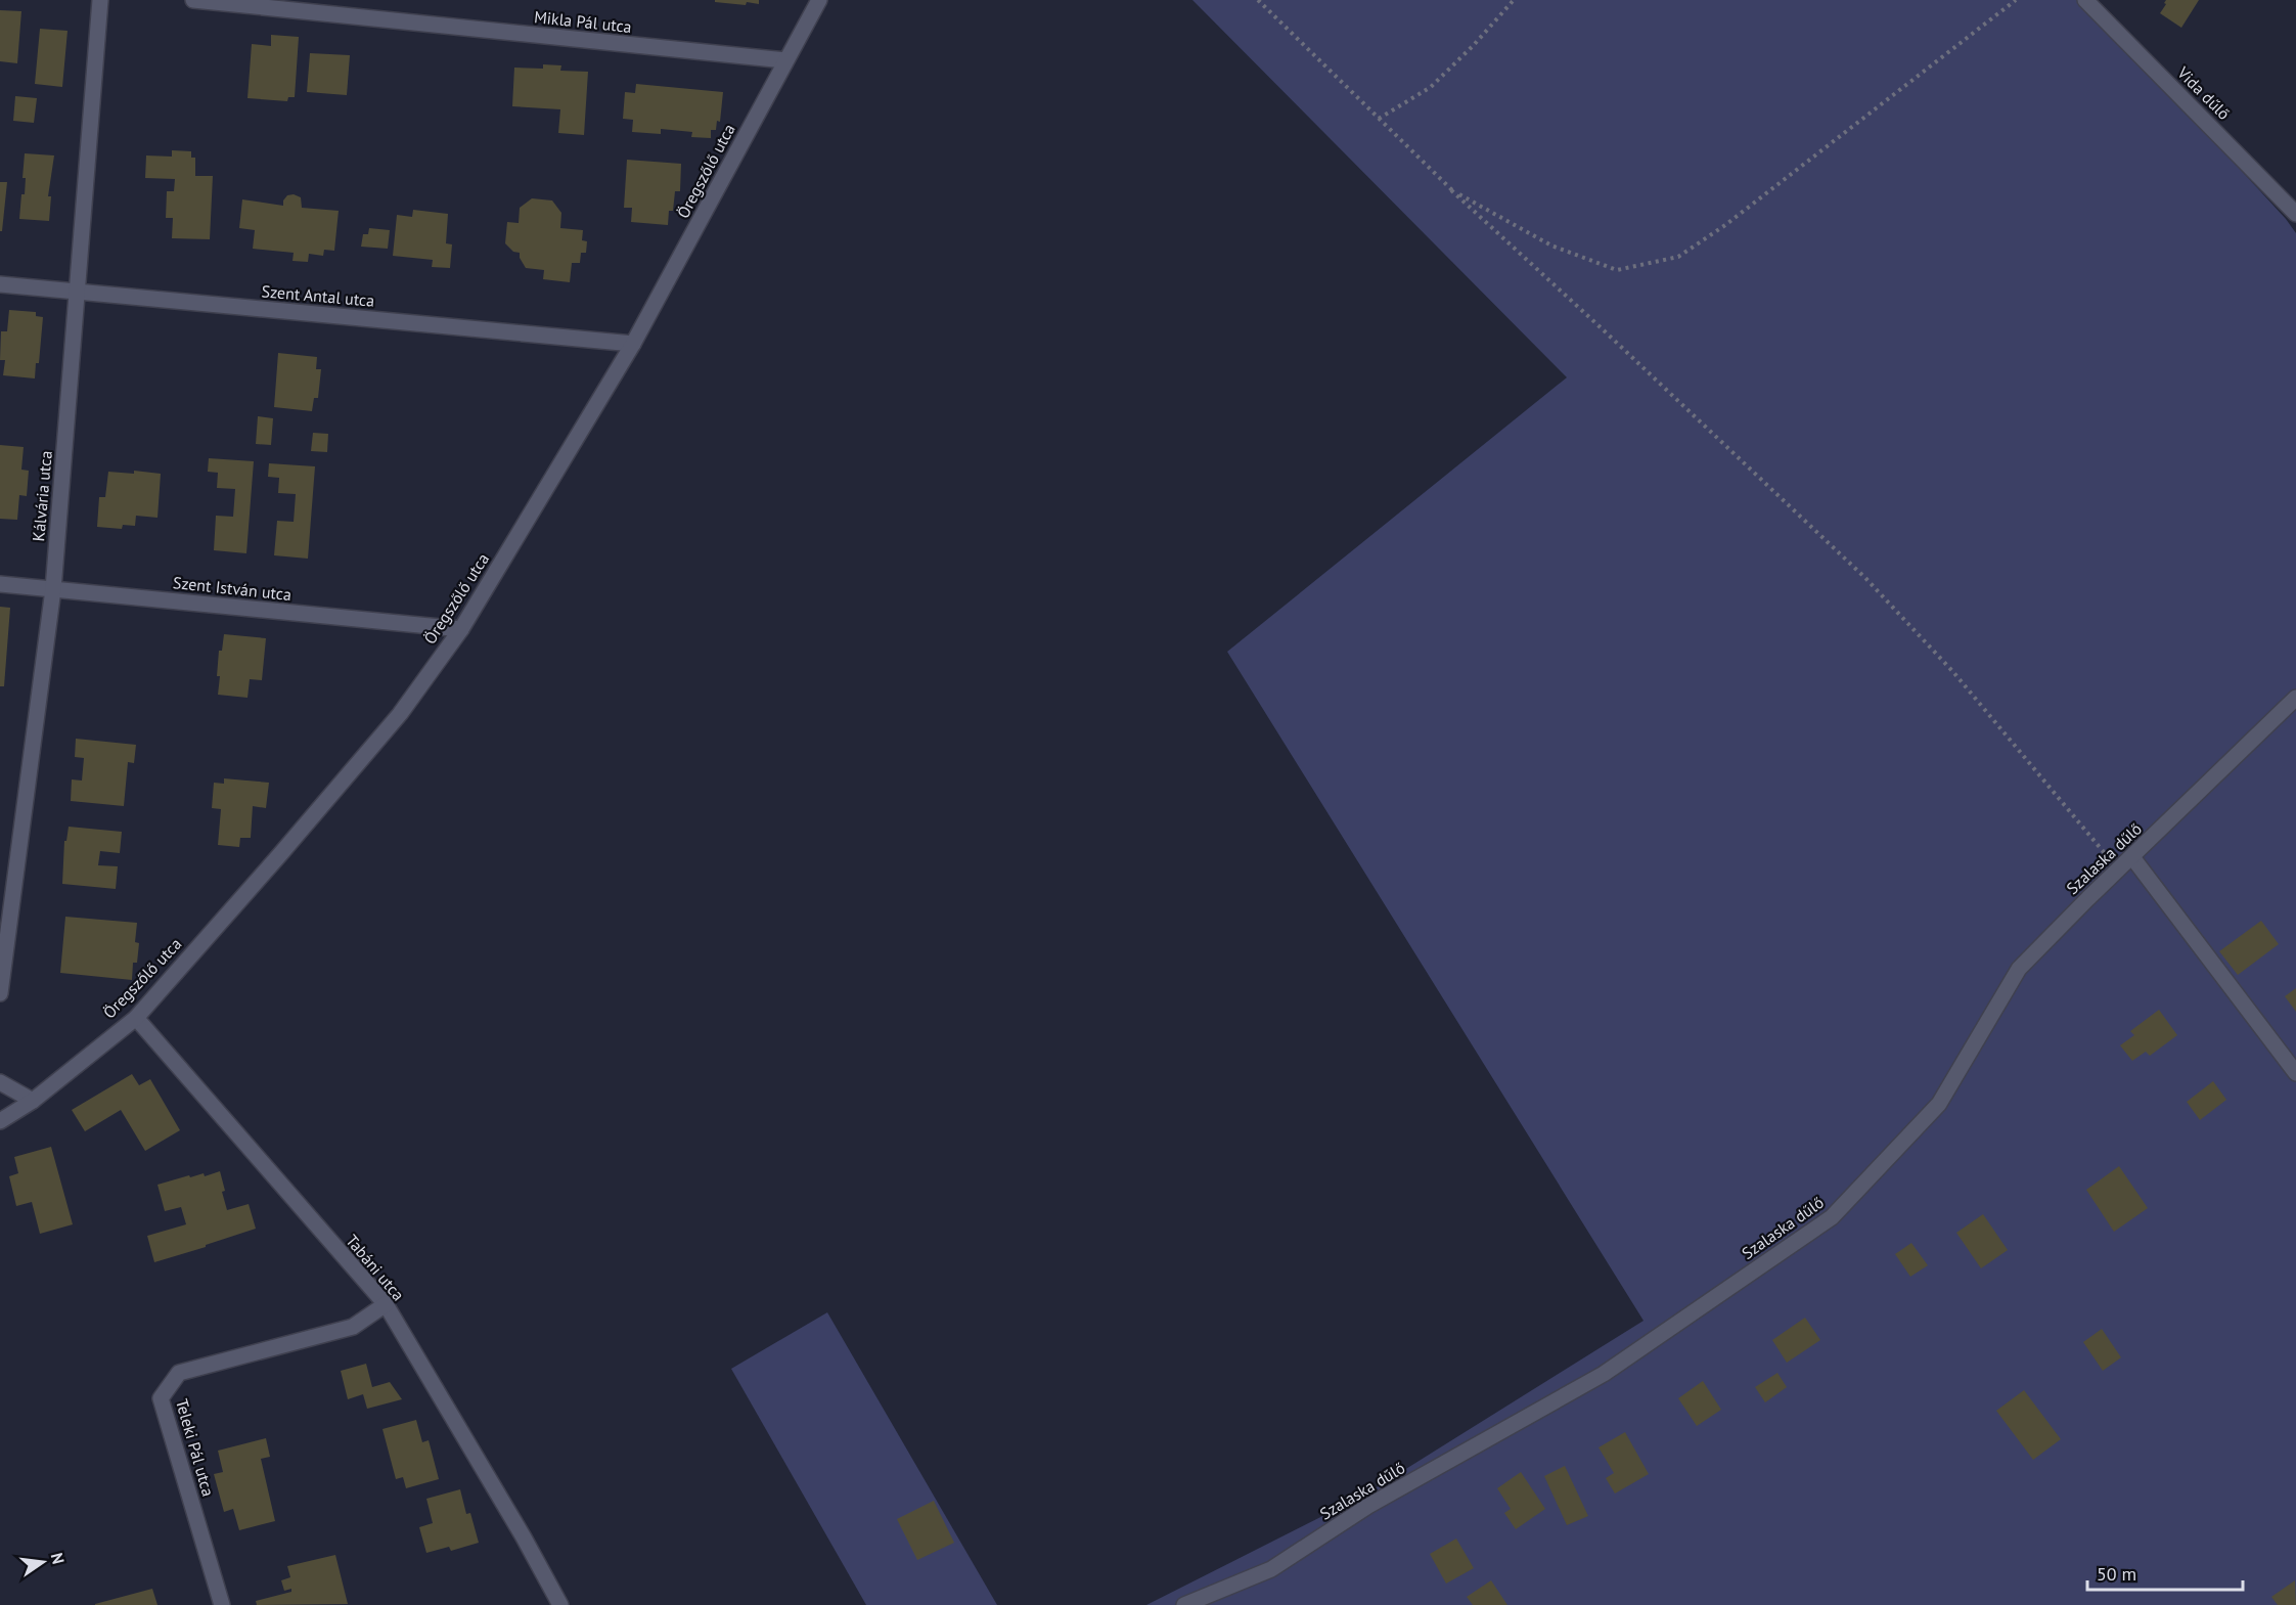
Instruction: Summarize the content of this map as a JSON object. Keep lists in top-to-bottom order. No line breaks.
{"streets":{"street":["Mikla Pál utca","Vida dűlő","Öregszőlő utca","Szent Antal utca","Kálvária utca","Szent István utca","Szalaska dűlő","Tabáni utca","Teleki Pál utca"]},"crossings":[["Mikla Pál utca","Öregszőlő utca"],["Öregszőlő utca","Szent Antal utca"],["Öregszőlő utca","Szent István utca"],["Öregszőlő utca","Tabáni utca"],["Szent Antal utca","Kálvária utca"],["Kálvária utca","Szent István utca"],["Tabáni utca","Teleki Pál utca"]],"scale_bar":"50 m","north":"right"}
